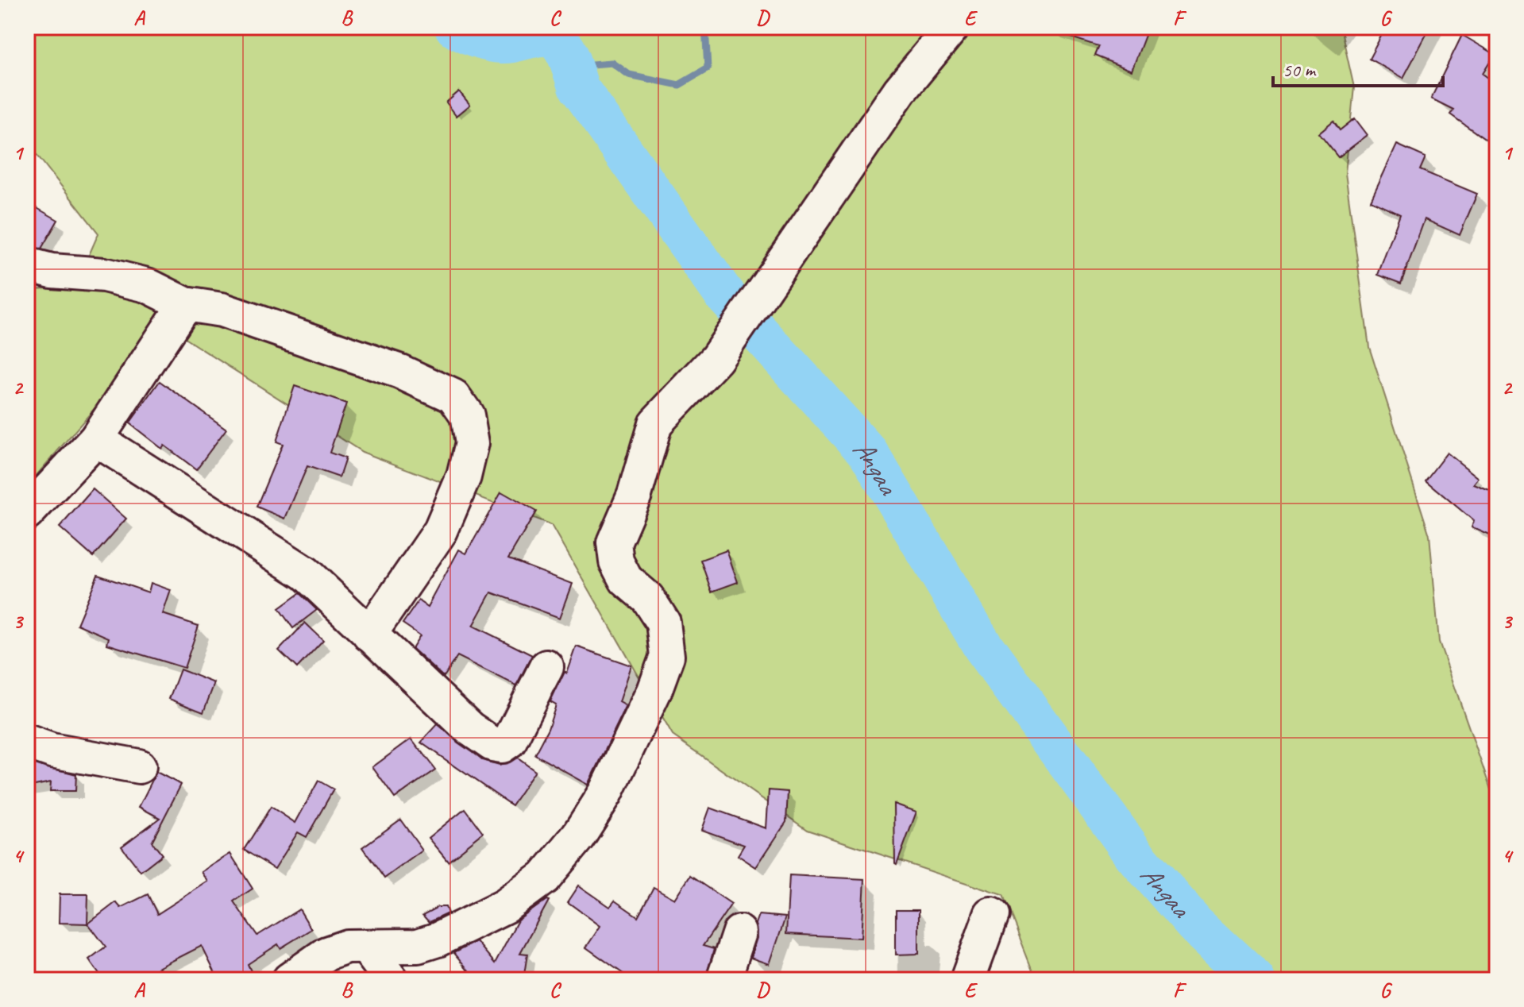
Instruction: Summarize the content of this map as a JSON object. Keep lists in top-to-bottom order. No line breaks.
{"water":["Angaa"],"scale_bar":"50 m","grid":{"columns":["A","B","C","D","E","F","G"],"rows":["1","2","3","4"]}}
